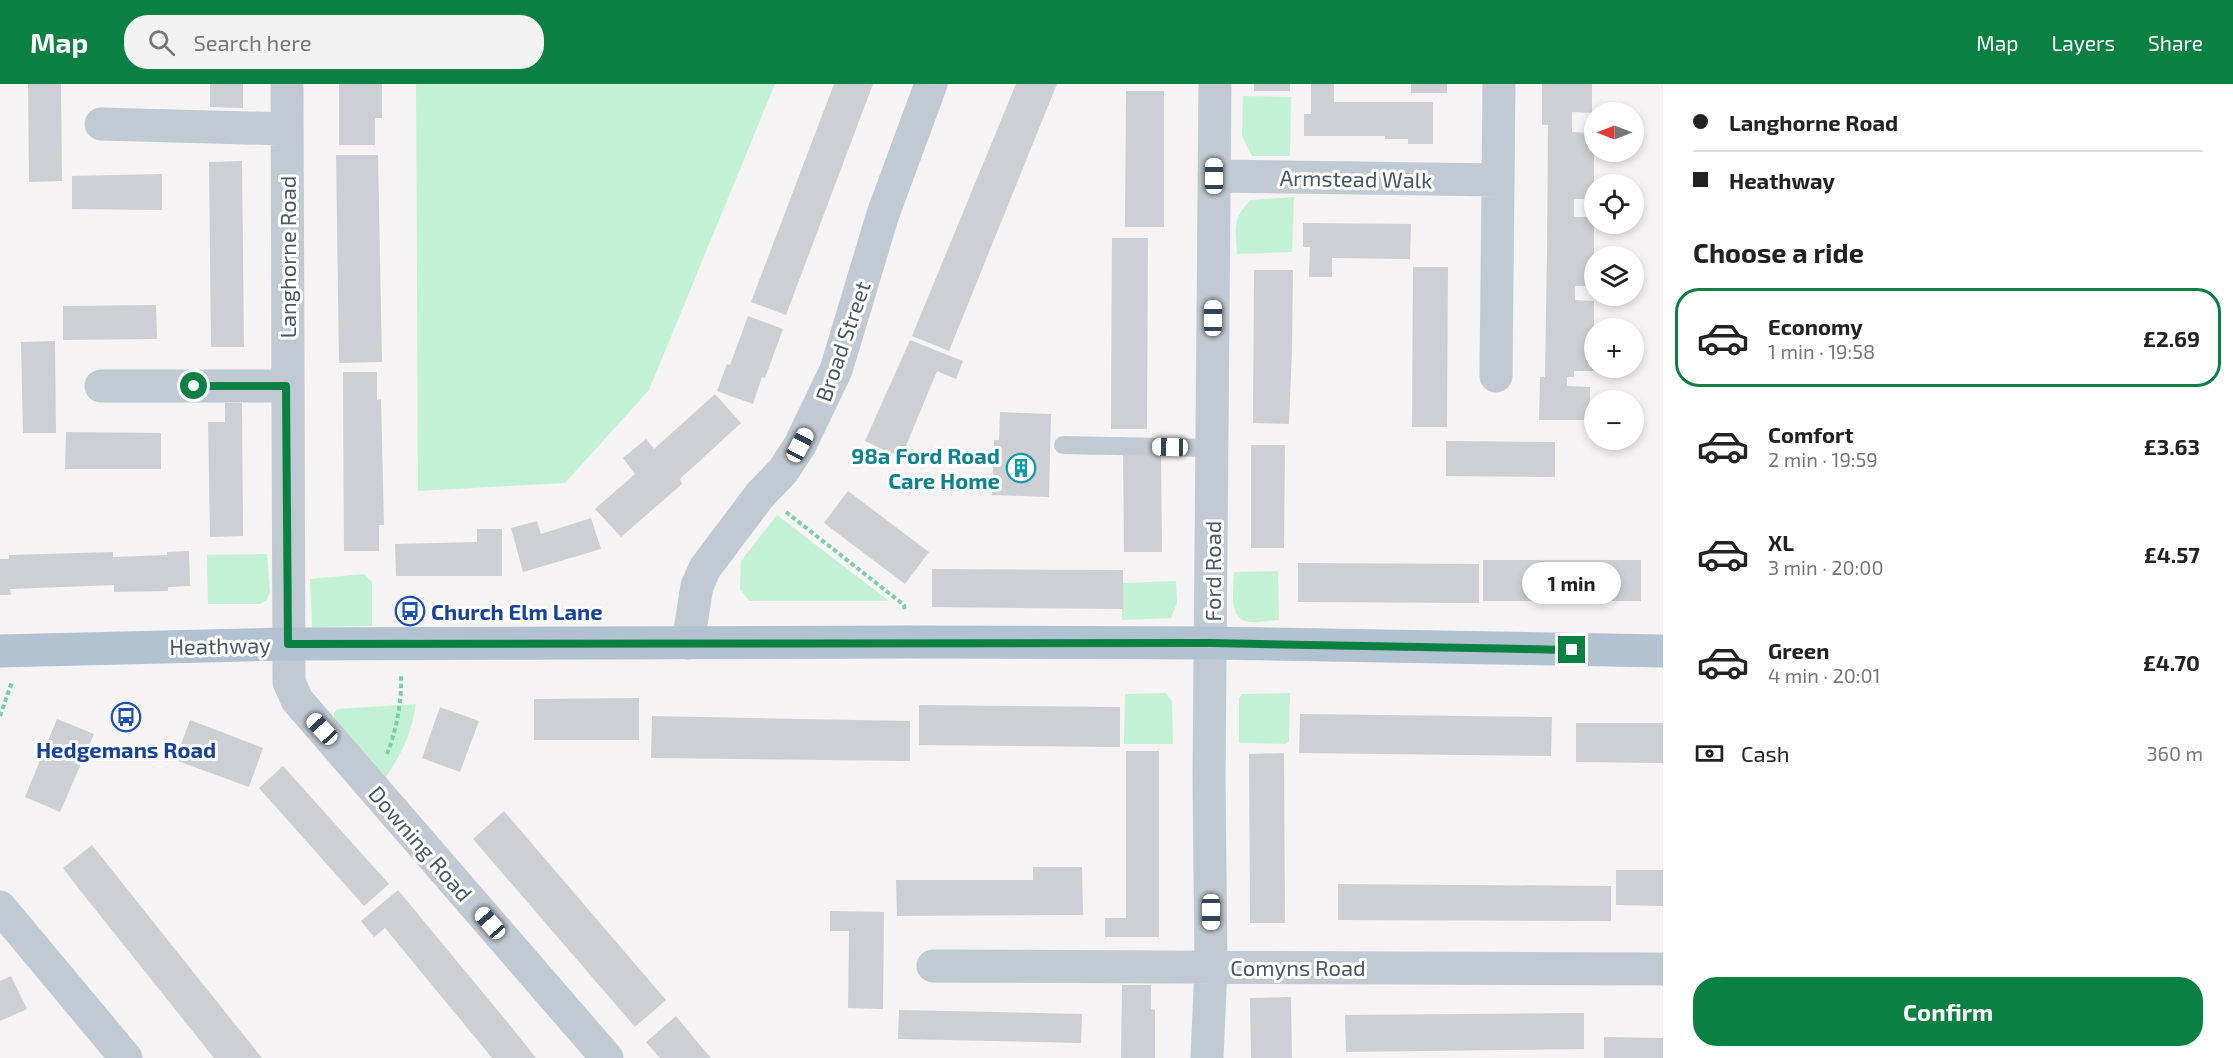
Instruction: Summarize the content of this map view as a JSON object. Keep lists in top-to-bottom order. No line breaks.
{"streets":{"main road":["Heathway"],"street":["Armstead Walk","Langhorne Road","Broad Street","Ford Road","Downing Road","Comyns Road"]},"crossings":[["Armstead Walk","Ford Road"],["Langhorne Road","Heathway"],["Langhorne Road","Downing Road"],["Broad Street","Heathway"],["Ford Road","Heathway"],["Ford Road","Comyns Road"],["Heathway","Downing Road"]],"places":{"building":["98a Ford Road Care Home"],"bus stop":["Church Elm Lane","Hedgemans Road"]},"north":"left","page":{"header":"Map","search":"Search here","nav":["Map","Layers","Share"],"banner":["Langhorne Road","Heathway"],"map_buttons":["+","−"],"heading":"Choose a ride","list":[{"name":"Economy","note":"1 min · 19:58","value":"£2.69"},{"name":"Comfort","note":"2 min · 19:59","value":"£3.63"},{"name":"XL","note":"3 min · 20:00","value":"£4.57"},{"name":"Green","note":"4 min · 20:01","value":"£4.70"}],"bubble":"1 min","pay":["Cash","360 m"],"buttons":"Confirm"}}
